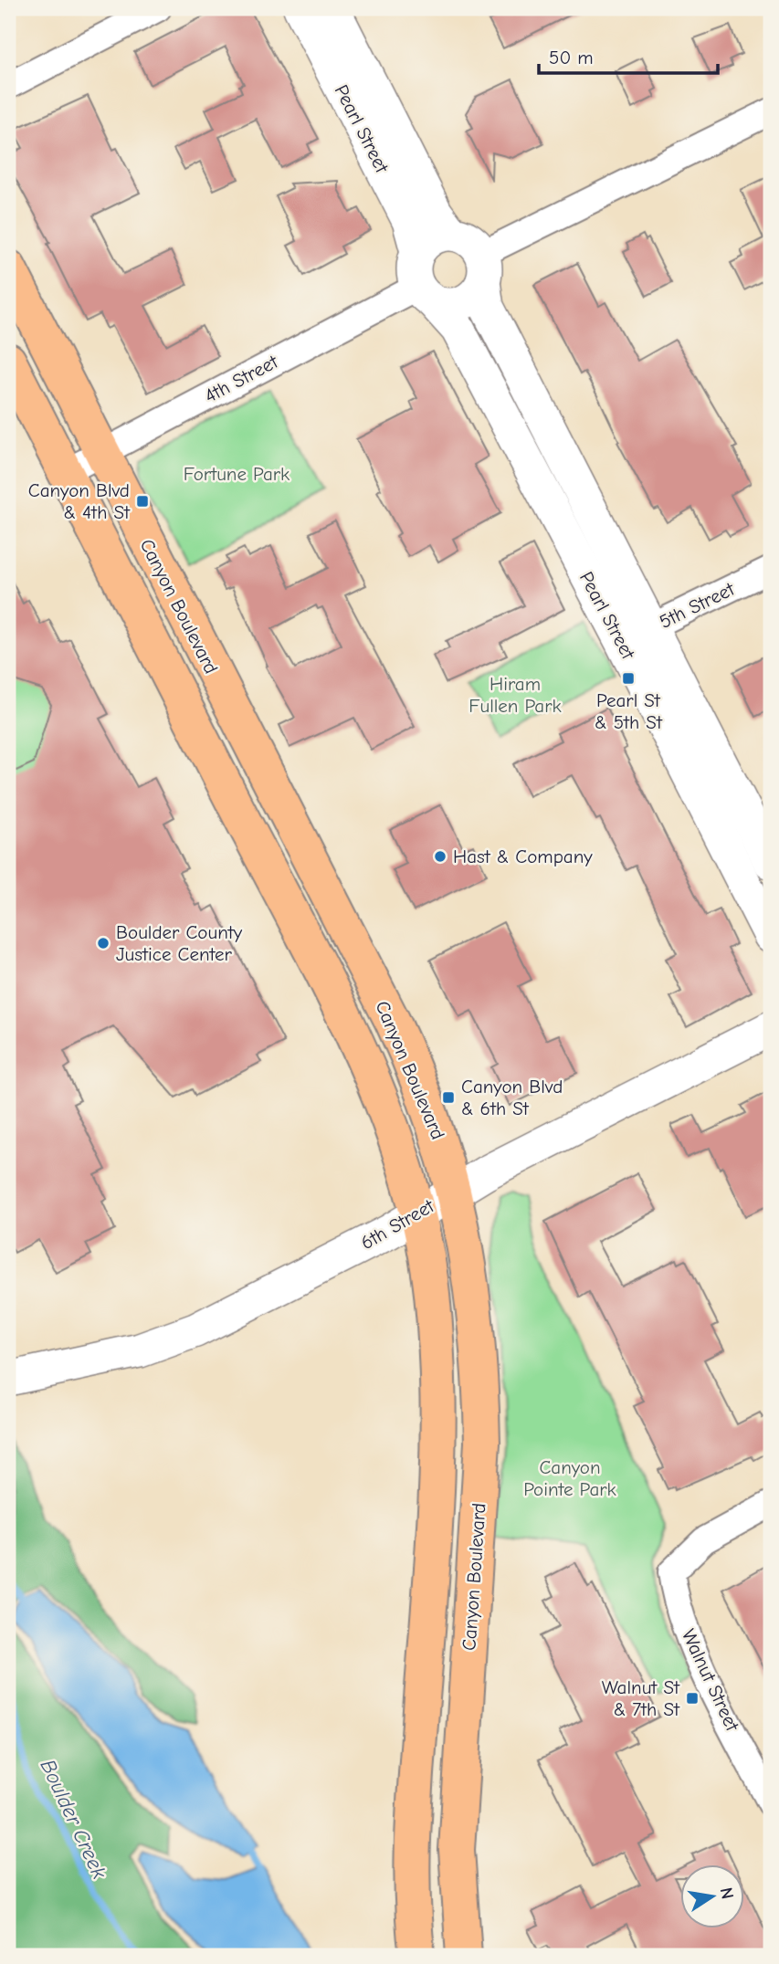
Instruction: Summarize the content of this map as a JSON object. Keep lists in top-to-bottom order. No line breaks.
{"streets":{"main road":["Canyon Boulevard"],"street":["Pearl Street","4th Street","5th Street","6th Street","Walnut Street"]},"crossings":[["Pearl Street","4th Street"],["Pearl Street","5th Street"],["4th Street","Canyon Boulevard"],["Canyon Boulevard","6th Street"]],"water":["Boulder Creek"],"parks":["Fortune Park","Hiram Fullen Park","Canyon Pointe Park"],"places":{"transit":["Canyon Blvd & 4th St","Pearl St & 5th St","Canyon Blvd & 6th St","Walnut St & 7th St"],"other":["Hast & Company","Boulder County Justice Center"]},"scale_bar":"50 m","north":"right"}
